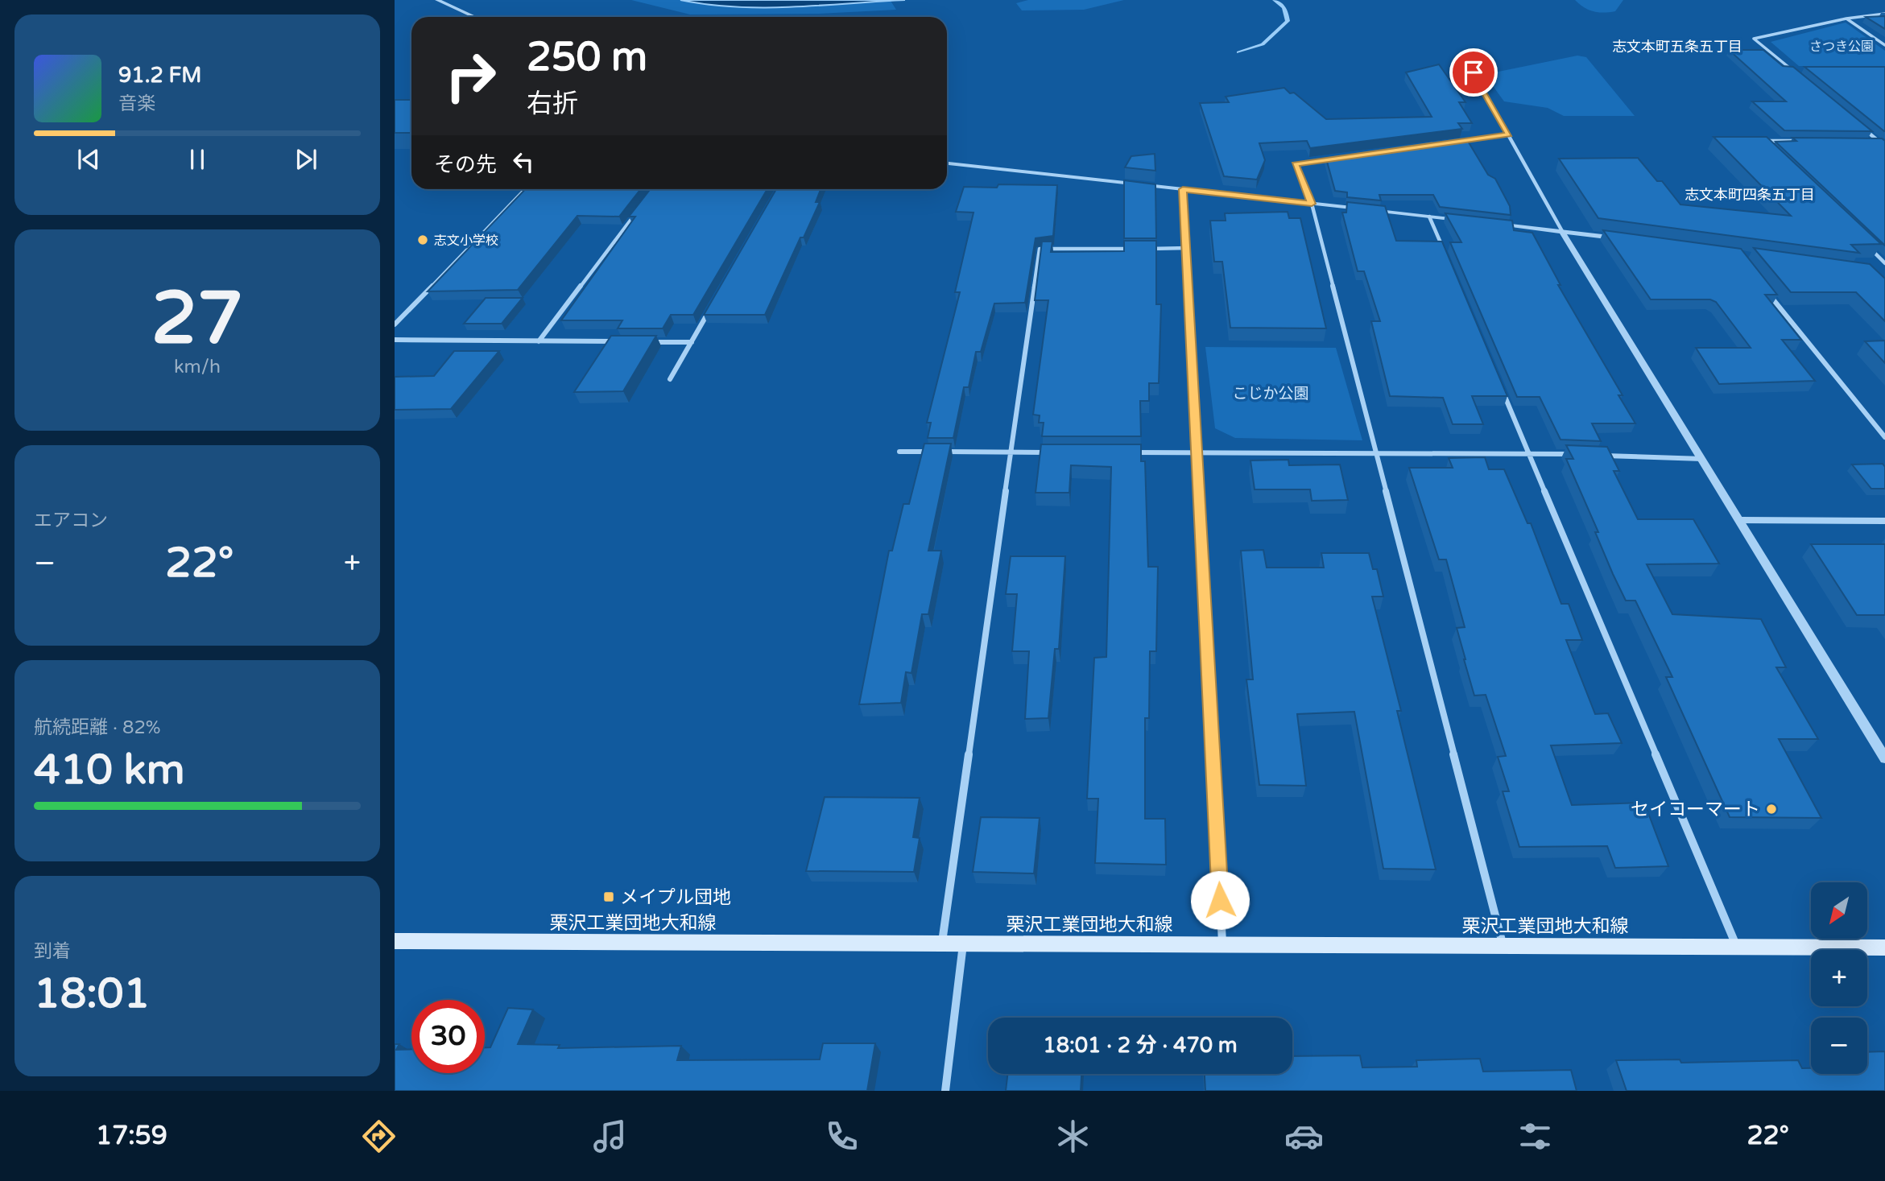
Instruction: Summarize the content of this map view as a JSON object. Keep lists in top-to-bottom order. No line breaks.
{"streets":{"main road":["栗沢工業団地大和線"]},"districts":["志文本町五条五丁目","志文本町四条五丁目"],"parks":["さつき公園","こじか公園"],"places":{"other":["志文小学校","セイコーマート"],"transit":["メイプル団地"]},"north":"bottom left","page":{"turn":["250 m","右折"],"song":["91.2 FM","音楽"],"then":"その先","tile":[["27","km/h"],"エアコン",["航続距離 · 82%","410 km"],["到着","18:01"]],"heat":["−","22°","+"],"map_buttons":["+","−"],"limit":"30","trip":"18:01 · 2 分 · 470 m","tabs":["17:59","22°"]}}
